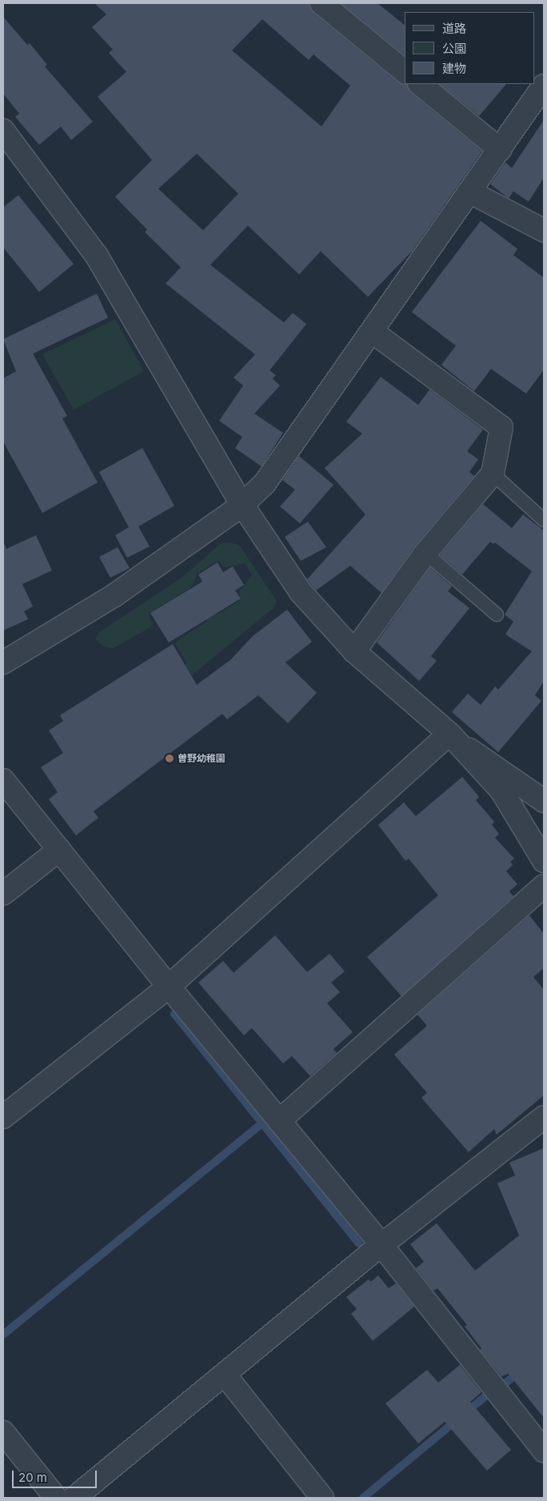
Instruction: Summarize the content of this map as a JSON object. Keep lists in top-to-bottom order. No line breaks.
{"places":["曽野幼稚園"],"legend":["道路","公園","建物"],"scale_bar":"20 m"}
